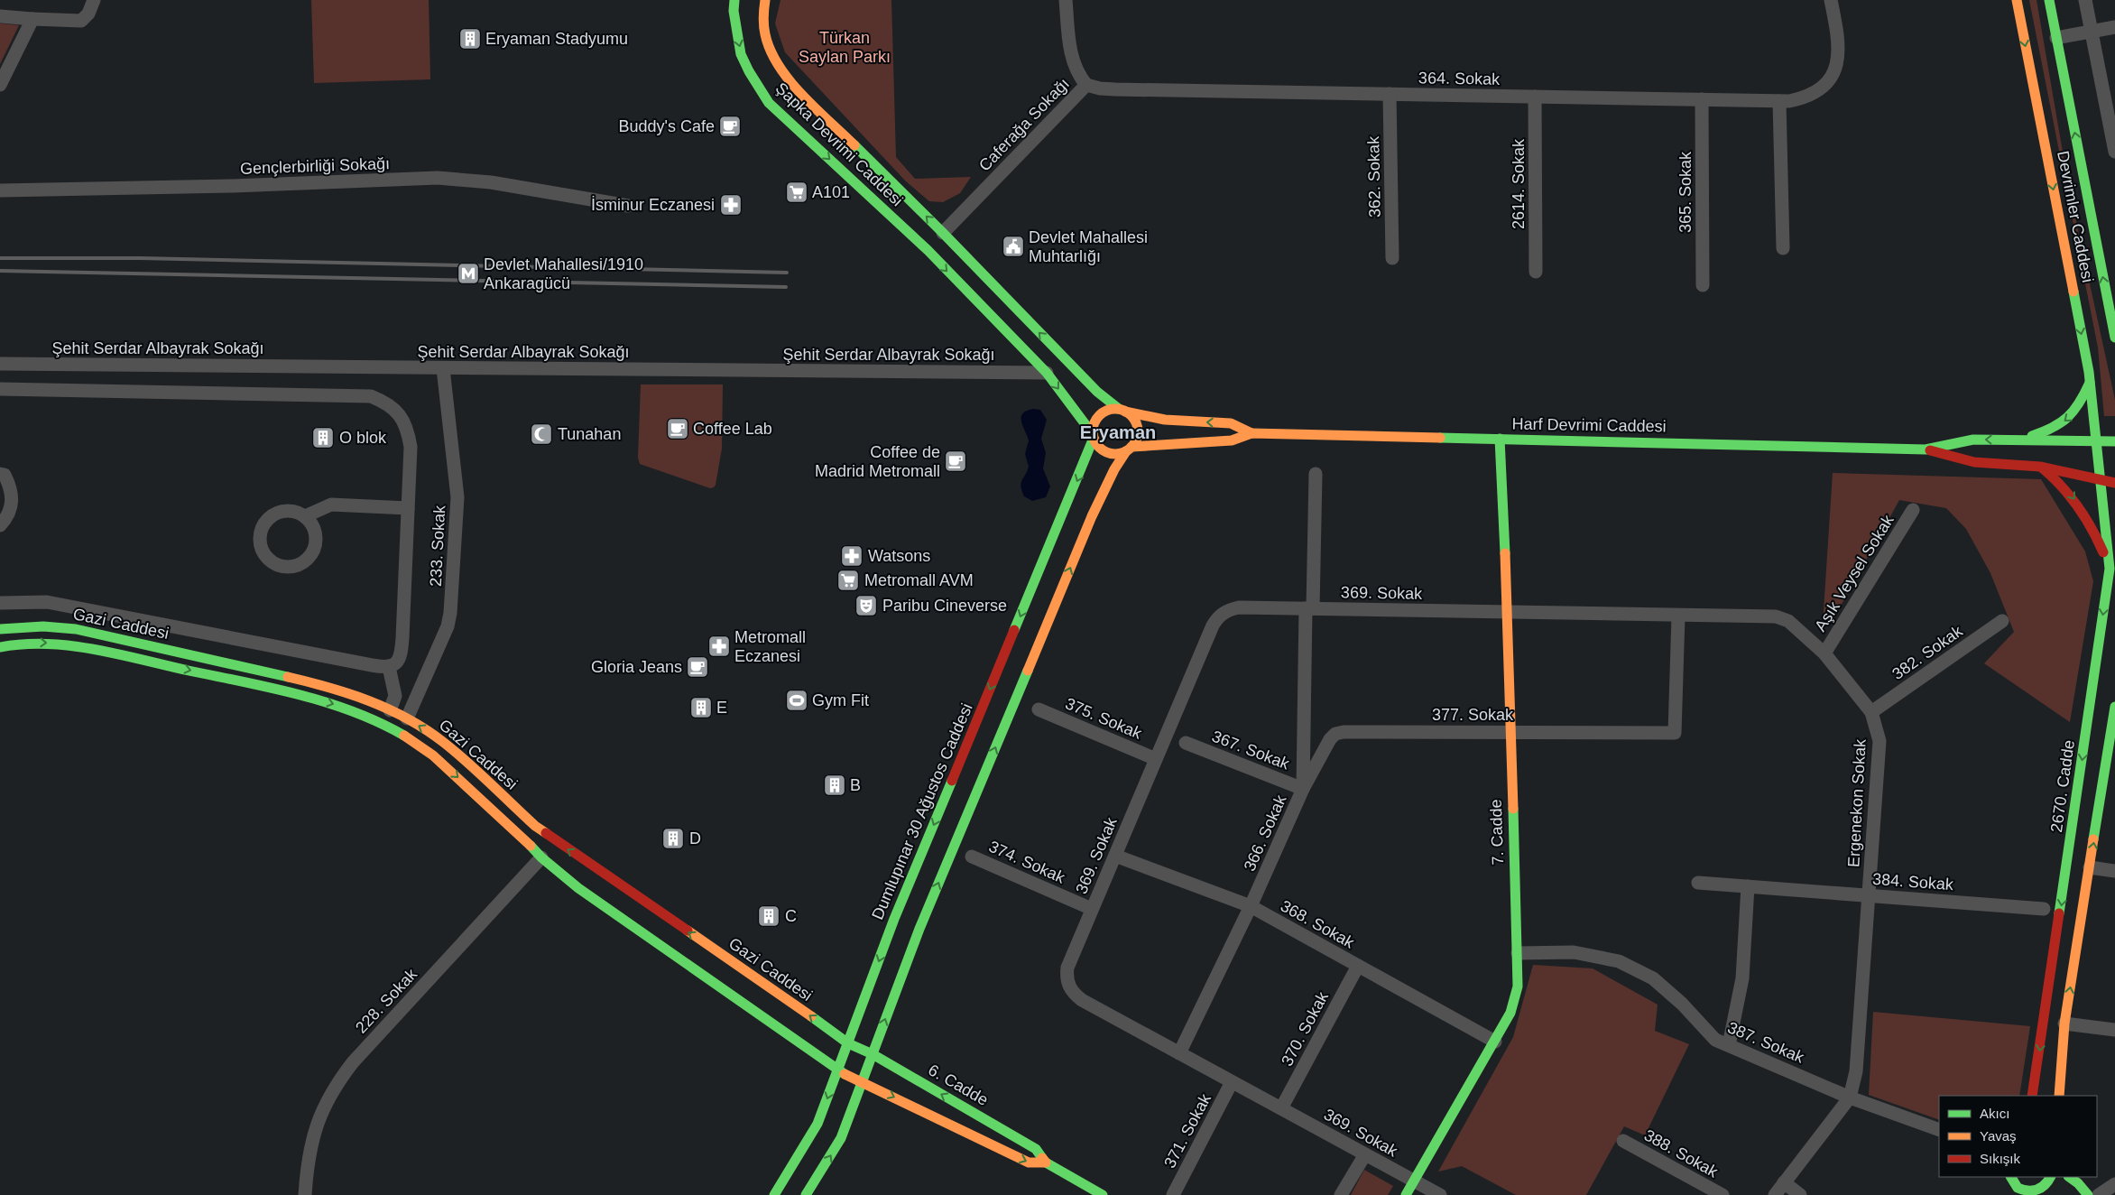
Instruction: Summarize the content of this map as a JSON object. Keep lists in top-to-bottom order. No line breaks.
{"streets":{"main road":["Şapka Devrimi Caddesi","Devrimler Caddesi","Harf Devrimi Caddesi","Gazi Caddesi","2670. Cadde","Dumlupınar 30 Ağustos Caddesi","7. Cadde","6. Cadde"],"street":["364. Sokak","Caferağa Sokağı","Gençlerbirliği Sokağı","362. Sokak","2614. Sokak","365. Sokak","Şehit Serdar Albayrak Sokağı","233. Sokak","Aşık Veysel Sokak","369. Sokak","382. Sokak","377. Sokak","375. Sokak","367. Sokak","Ergenekon Sokak","366. Sokak","374. Sokak","384. Sokak","368. Sokak","228. Sokak","370. Sokak","387. Sokak","371. Sokak","388. Sokak"]},"crossings":[["364. Sokak","Caferağa Sokağı"],["364. Sokak","362. Sokak"],["364. Sokak","2614. Sokak"],["364. Sokak","365. Sokak"],["Caferağa Sokağı","Şapka Devrimi Caddesi"],["Şapka Devrimi Caddesi","Şehit Serdar Albayrak Sokağı"],["Şapka Devrimi Caddesi","Harf Devrimi Caddesi"],["Şapka Devrimi Caddesi","Dumlupınar 30 Ağustos Caddesi"],["Devrimler Caddesi","Harf Devrimi Caddesi"],["Devrimler Caddesi","2670. Cadde"],["Şehit Serdar Albayrak Sokağı","233. Sokak"],["Harf Devrimi Caddesi","2670. Cadde"],["Harf Devrimi Caddesi","Dumlupınar 30 Ağustos Caddesi"],["Harf Devrimi Caddesi","7. Cadde"],["233. Sokak","Gazi Caddesi"],["Aşık Veysel Sokak","Ergenekon Sokak"],["369. Sokak","375. Sokak"],["369. Sokak","Ergenekon Sokak"],["369. Sokak","7. Cadde"],["369. Sokak","366. Sokak"],["369. Sokak","374. Sokak"],["369. Sokak","368. Sokak"],["369. Sokak","370. Sokak"],["369. Sokak","371. Sokak"],["Gazi Caddesi","Dumlupınar 30 Ağustos Caddesi"],["Gazi Caddesi","228. Sokak"],["Gazi Caddesi","6. Cadde"],["382. Sokak","Ergenekon Sokak"],["377. Sokak","367. Sokak"],["377. Sokak","Ergenekon Sokak"],["377. Sokak","7. Cadde"],["377. Sokak","366. Sokak"],["367. Sokak","366. Sokak"],["Ergenekon Sokak","7. Cadde"],["Ergenekon Sokak","384. Sokak"],["Ergenekon Sokak","387. Sokak"],["Dumlupınar 30 Ağustos Caddesi","6. Cadde"],["7. Cadde","368. Sokak"],["7. Cadde","387. Sokak"],["366. Sokak","368. Sokak"],["368. Sokak","370. Sokak"]],"districts":["Eryaman"],"parks":["Türkan Saylan Parkı"],"places":{"building":["Eryaman Stadyumu","O blok","E","B","D","C"],"cafe":["Buddy's Cafe","Coffee Lab","Coffee de Madrid Metromall","Gloria Jeans"],"supermarket":["A101","Metromall AVM"],"pharmacy":["İsminur Eczanesi","Watsons","Metromall Eczanesi"],"public building":["Devlet Mahallesi Muhtarlığı"],"metro station":["Devlet Mahallesi/1910 Ankaragücü"],"mosque":["Tunahan"],"theatre":["Paribu Cineverse"],"sports":["Gym Fit"]},"legend":["Akıcı","Yavaş","Sıkışık"]}
